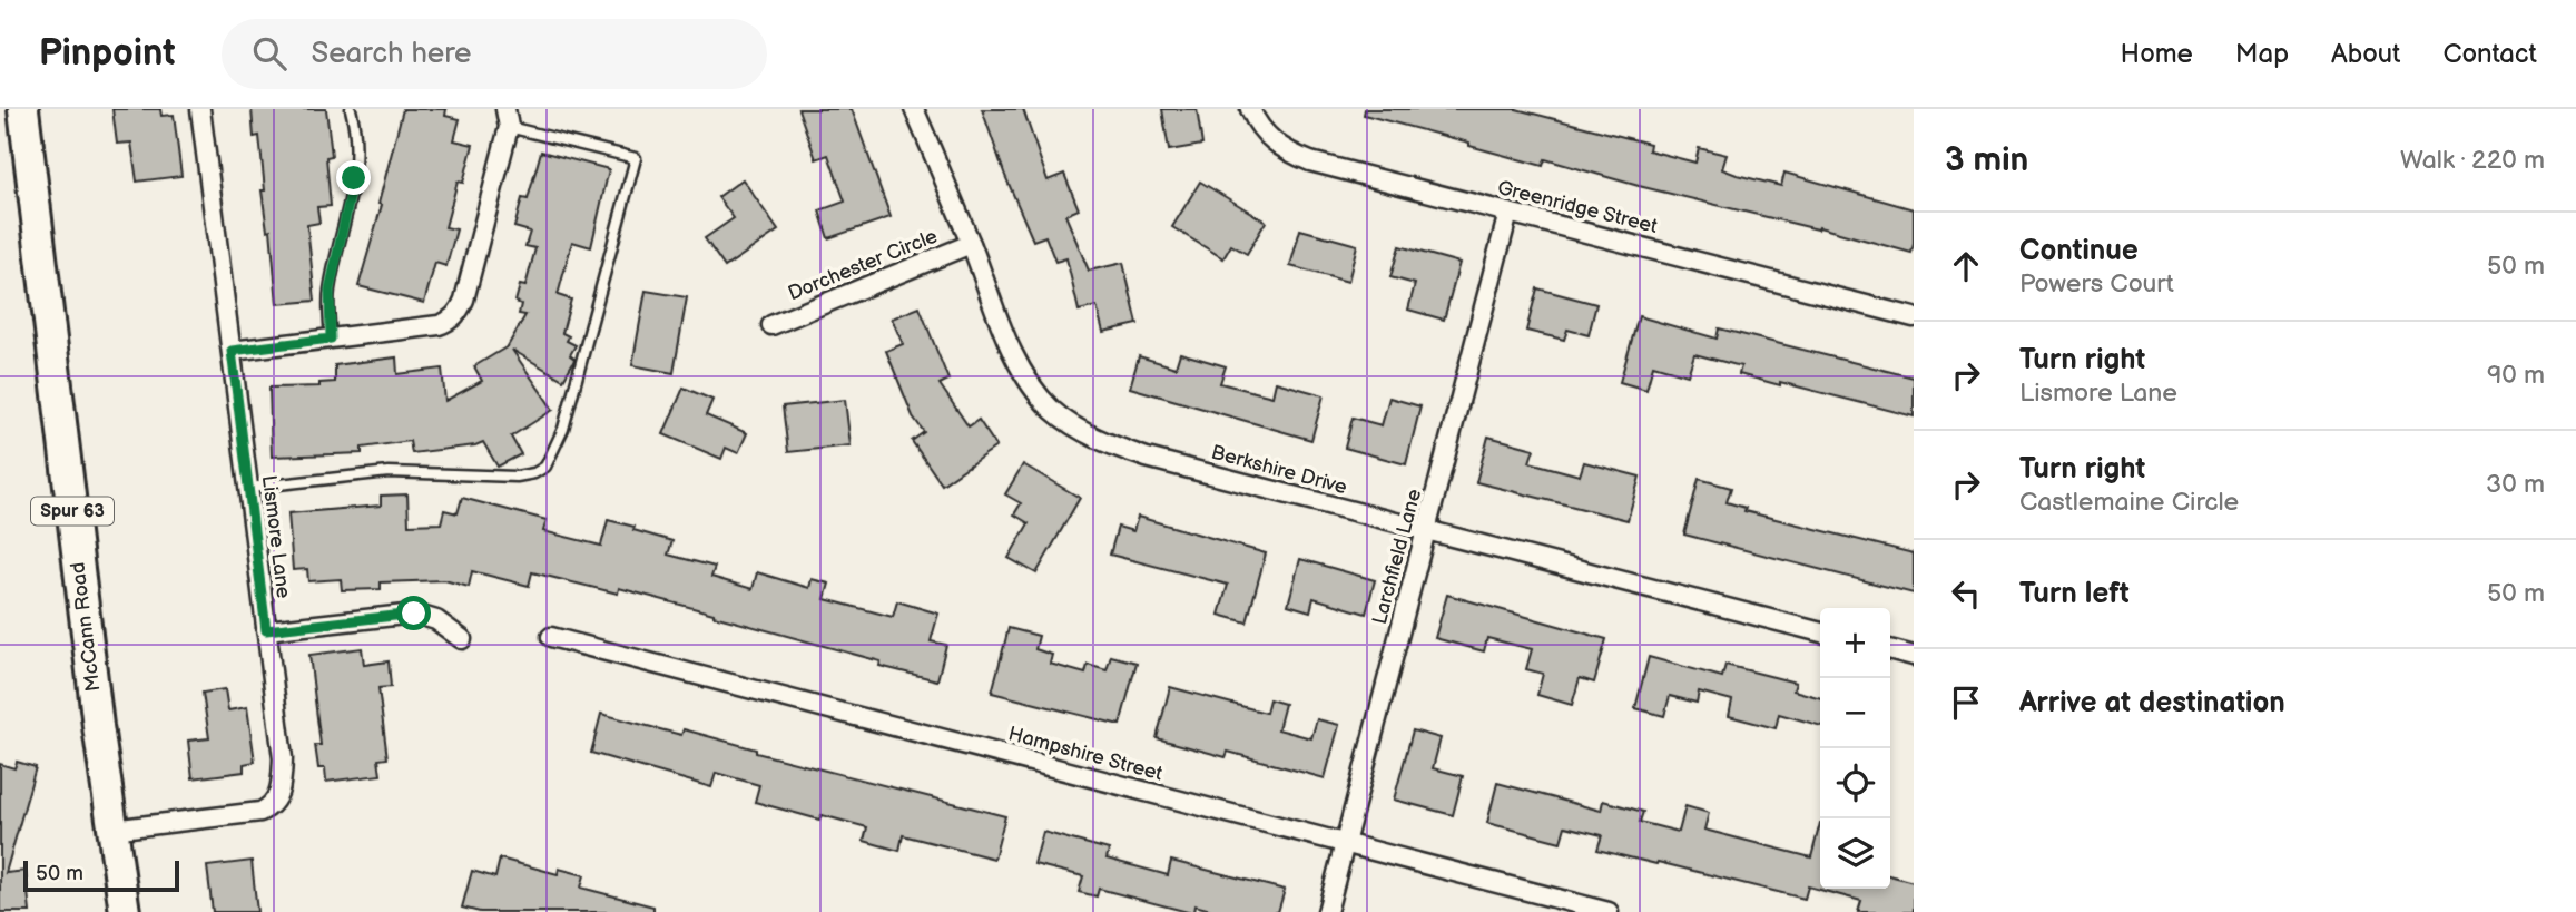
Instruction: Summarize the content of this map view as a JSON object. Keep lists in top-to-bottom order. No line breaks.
{"streets":{"main road":["Spur 63","McCann Road"],"street":["Greenridge Street","Dorchester Circle","Berkshire Drive","Lismore Lane","Larchfield Lane","Hampshire Street"]},"crossings":[["Greenridge Street","Larchfield Lane"],["Dorchester Circle","Berkshire Drive"],["Berkshire Drive","Larchfield Lane"],["Lismore Lane","McCann Road"],["Larchfield Lane","Hampshire Street"]],"scale_bar":"50 m","page":{"header":"Pinpoint","search":"Search here","nav":["Home","Map","About","Contact"],"heading":["3 min","Walk · 220 m"],"list":[["Continue","Powers Court","50 m"],["Turn right","Lismore Lane","90 m"],["Turn right","Castlemaine Circle","30 m"],["Turn left","50 m"],"Arrive at destination"],"map_buttons":["+","−"],"scale":"50 m"}}
